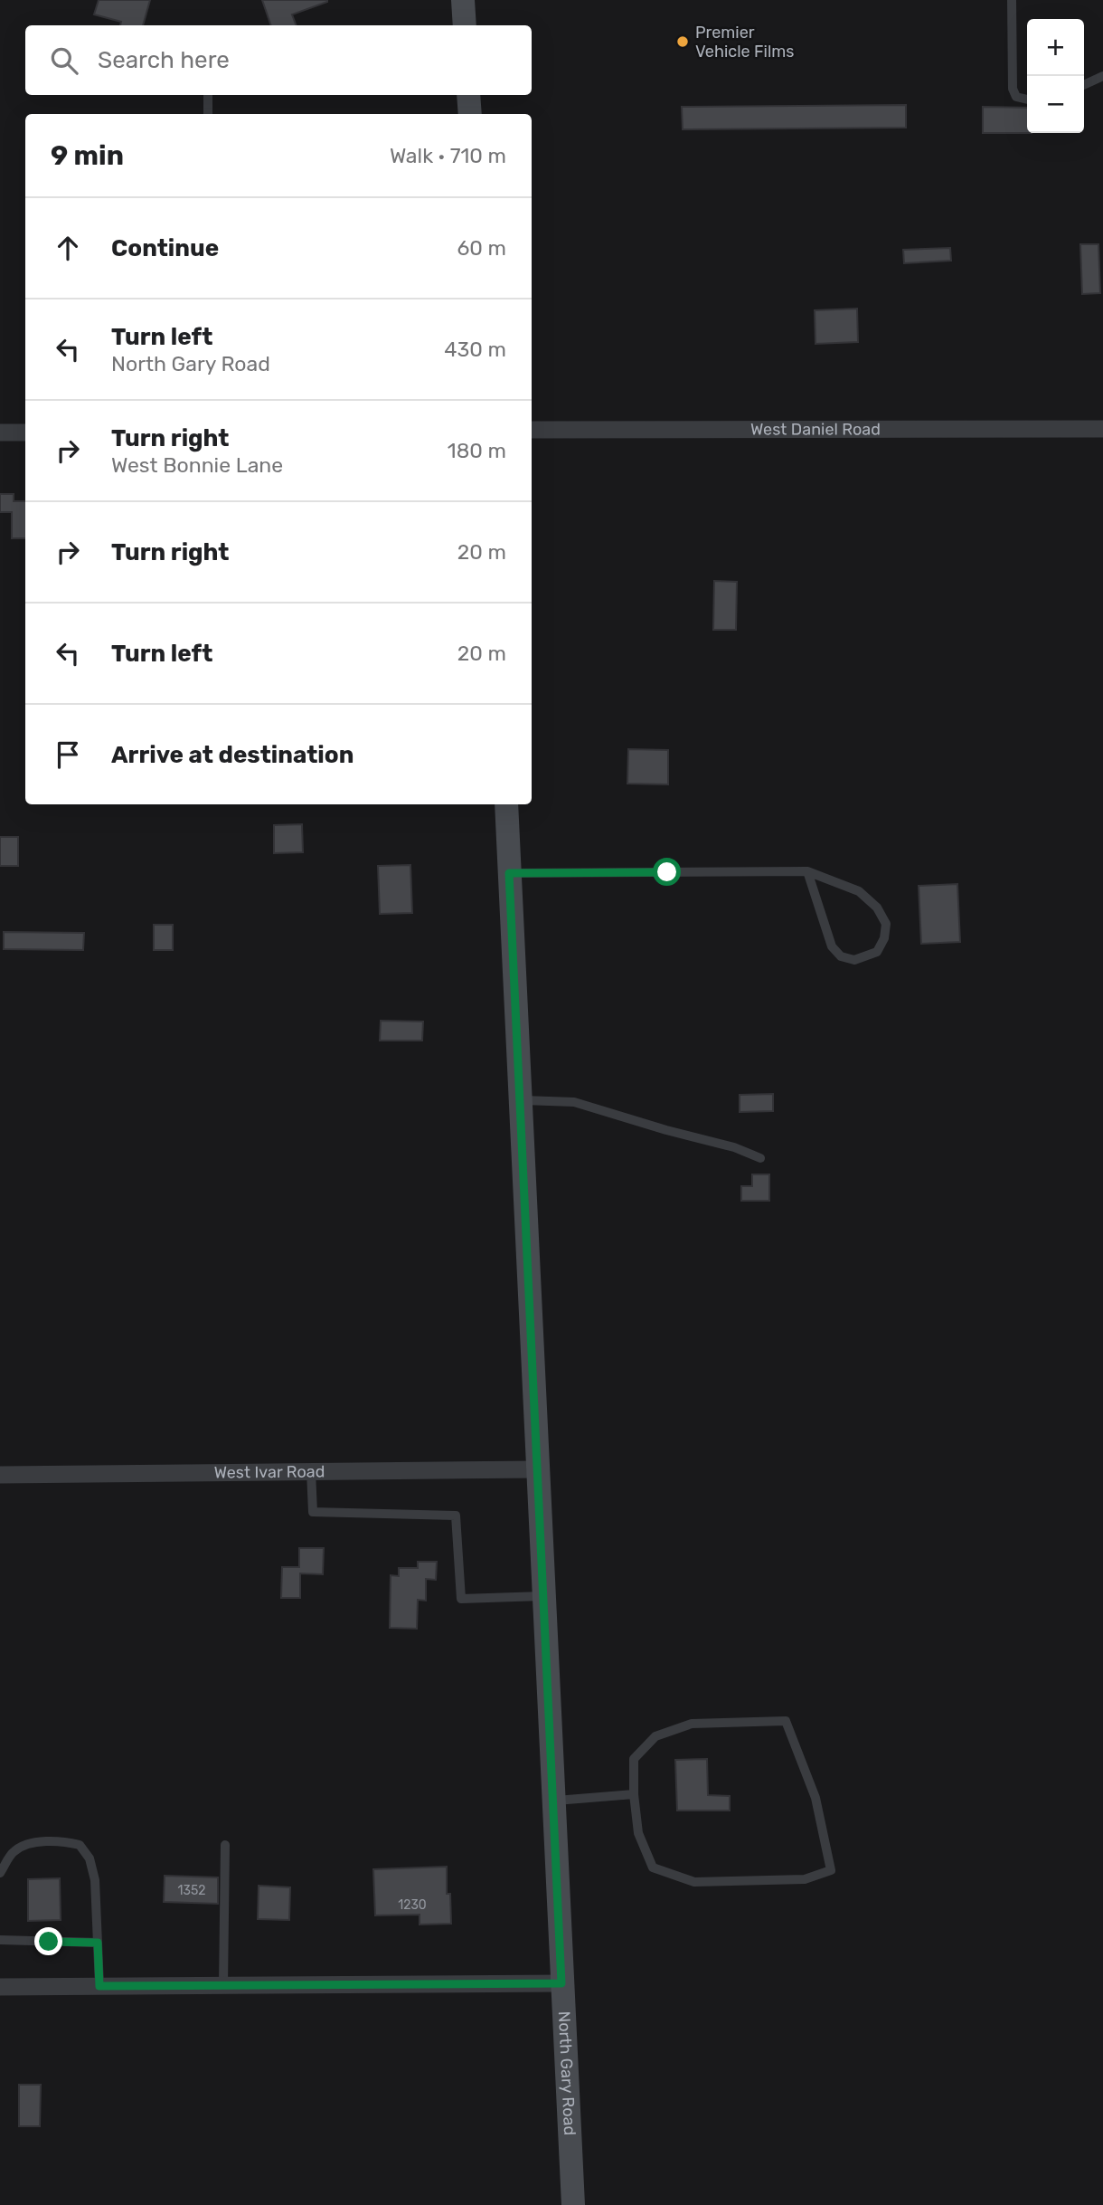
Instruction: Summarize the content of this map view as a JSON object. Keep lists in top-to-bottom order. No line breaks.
{"streets":{"street":["West Daniel Road","West Ivar Road","North Gary Road"]},"crossings":[["West Ivar Road","North Gary Road"]],"places":["Premier Vehicle Films"],"house_numbers":["1352","1230"],"page":{"map_buttons":["+","−"],"search":"Search here","heading":["9 min","Walk · 710 m"],"list":[["Continue","60 m"],["Turn left","North Gary Road","430 m"],["Turn right","West Bonnie Lane","180 m"],["Turn right","20 m"],["Turn left","20 m"],"Arrive at destination"]}}
